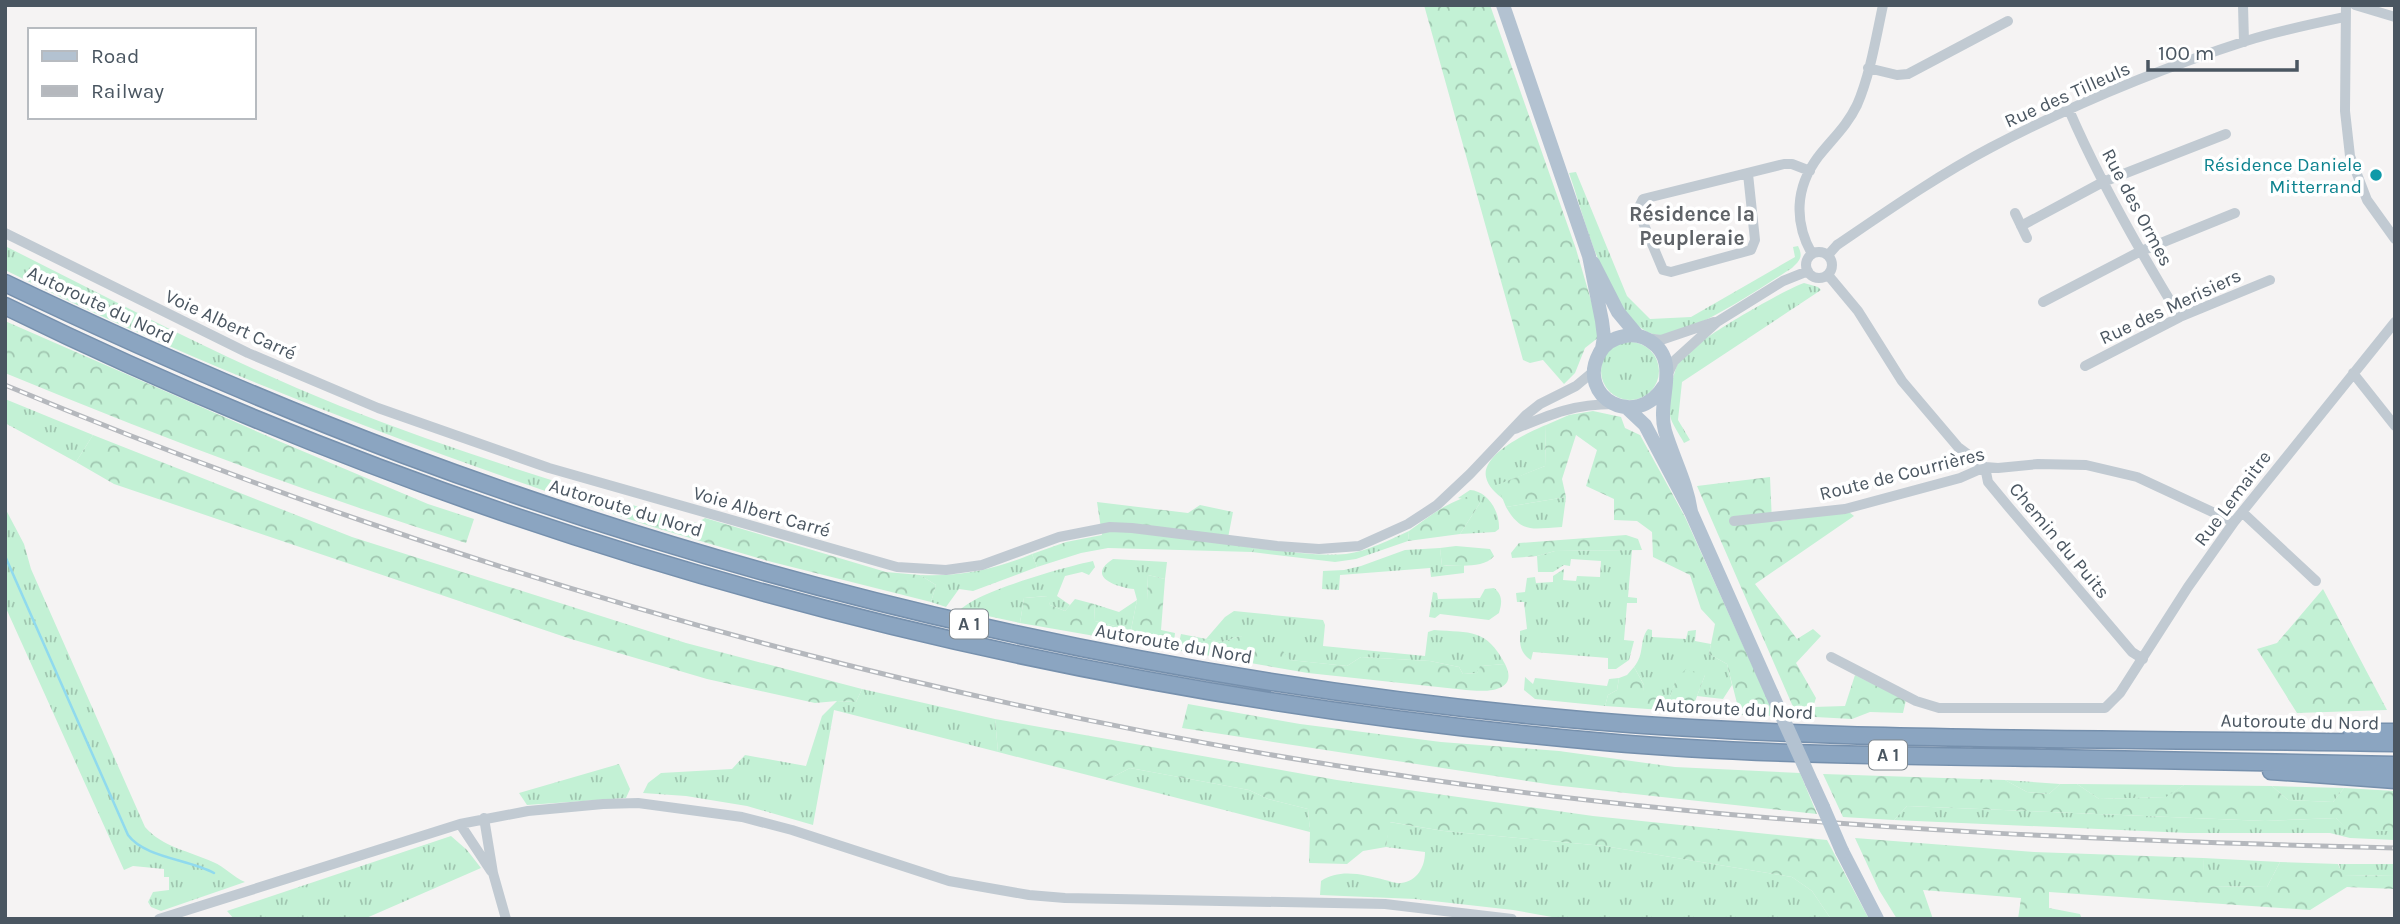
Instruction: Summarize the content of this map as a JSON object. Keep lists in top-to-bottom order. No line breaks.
{"streets":{"highway":["Autoroute du Nord","A 1"],"street":["Rue des Tilleuls","Rue des Ormes","Rue des Merisiers","Voie Albert Carré","Route de Courrières","Rue Lemaitre","Chemin du Puits"]},"crossings":[["Rue des Tilleuls","Rue des Ormes"],["Rue des Tilleuls","Chemin du Puits"],["Rue des Ormes","Rue des Merisiers"],["Route de Courrières","Rue Lemaitre"],["Route de Courrières","Chemin du Puits"],["Rue Lemaitre","Chemin du Puits"]],"districts":["Résidence la Peupleraie"],"places":["Résidence Daniele Mitterrand"],"legend":["Road","Railway"],"scale_bar":"100 m"}
